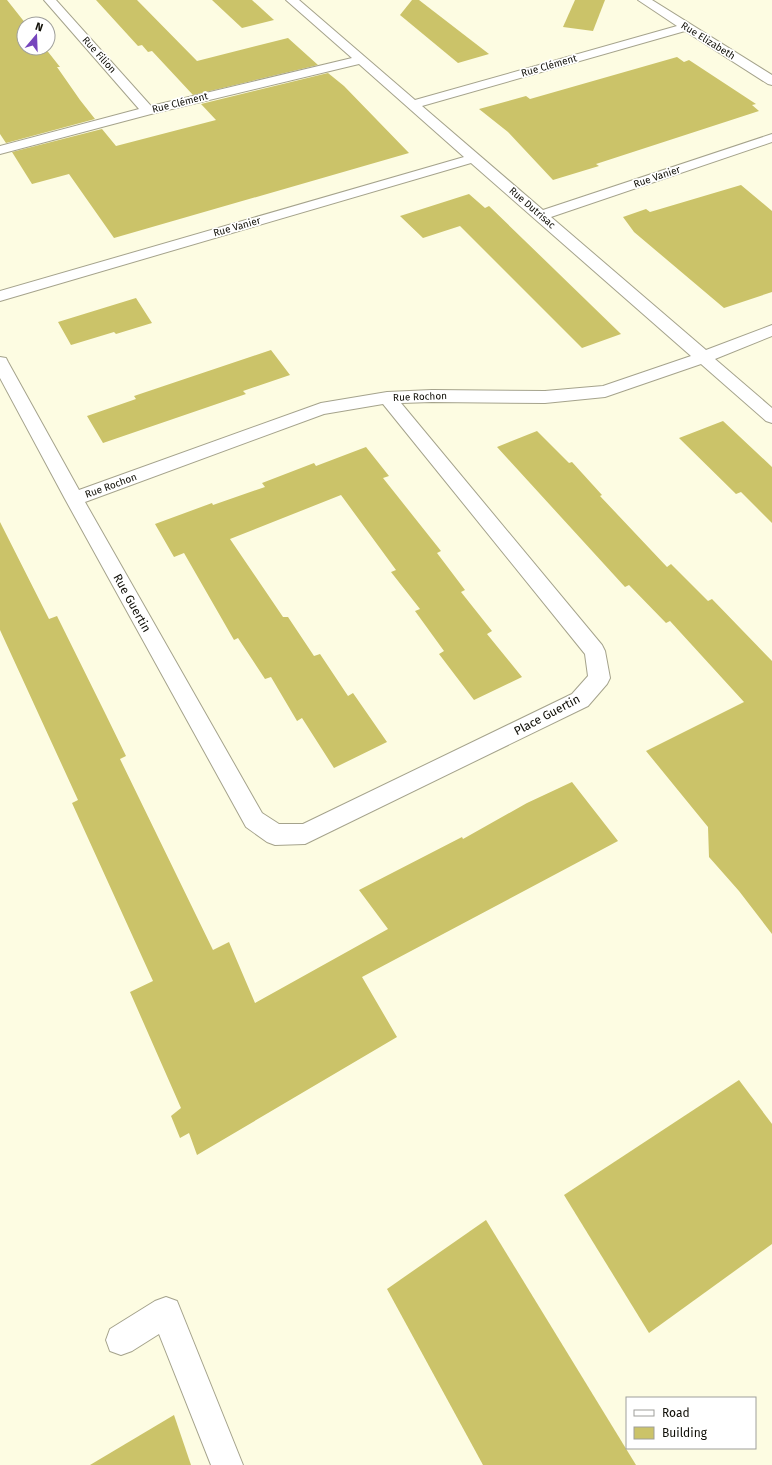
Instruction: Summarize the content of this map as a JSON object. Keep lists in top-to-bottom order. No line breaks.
{"streets":{"street":["Rue Elizabeth","Rue Filion","Rue Clément","Rue Vanier","Rue Dutrisac","Rue Rochon","Rue Guertin","Place Guertin"]},"crossings":[["Rue Elizabeth","Rue Clément"],["Rue Filion","Rue Clément"],["Rue Clément","Rue Dutrisac"],["Rue Vanier","Rue Dutrisac"],["Rue Dutrisac","Rue Rochon"],["Rue Rochon","Rue Guertin"],["Rue Rochon","Place Guertin"],["Rue Guertin","Place Guertin"]],"legend":["Road","Building"],"north":"top"}
